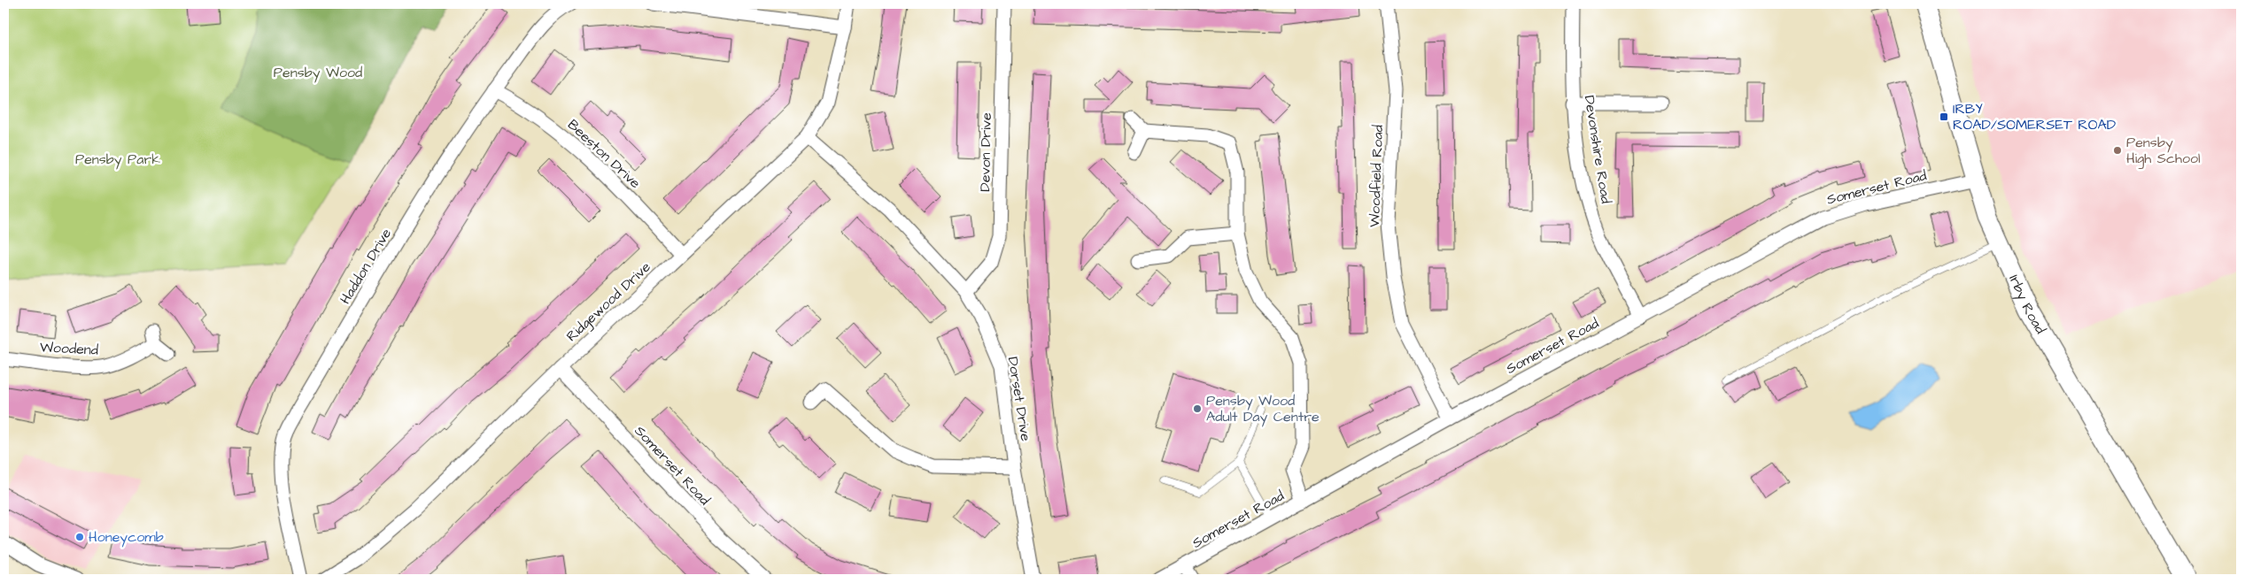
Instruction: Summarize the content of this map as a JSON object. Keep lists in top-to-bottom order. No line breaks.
{"streets":{"street":["Devonshire Road","Devon Drive","Beeston Drive","Woodfield Road","Somerset Road","Haddon Drive","Ridgewood Drive","Irby Road","Woodend","Dorset Drive"]},"crossings":[["Devonshire Road","Somerset Road"],["Devon Drive","Dorset Drive"],["Beeston Drive","Haddon Drive"],["Beeston Drive","Ridgewood Drive"],["Woodfield Road","Somerset Road"],["Somerset Road","Ridgewood Drive"],["Somerset Road","Irby Road"],["Ridgewood Drive","Dorset Drive"]],"parks":["Pensby Wood","Pensby Park"],"places":{"transit":["IRBY ROAD/SOMERSET ROAD"],"other":["Pensby High School","Pensby Wood Adult Day Centre","Honeycomb"]}}
